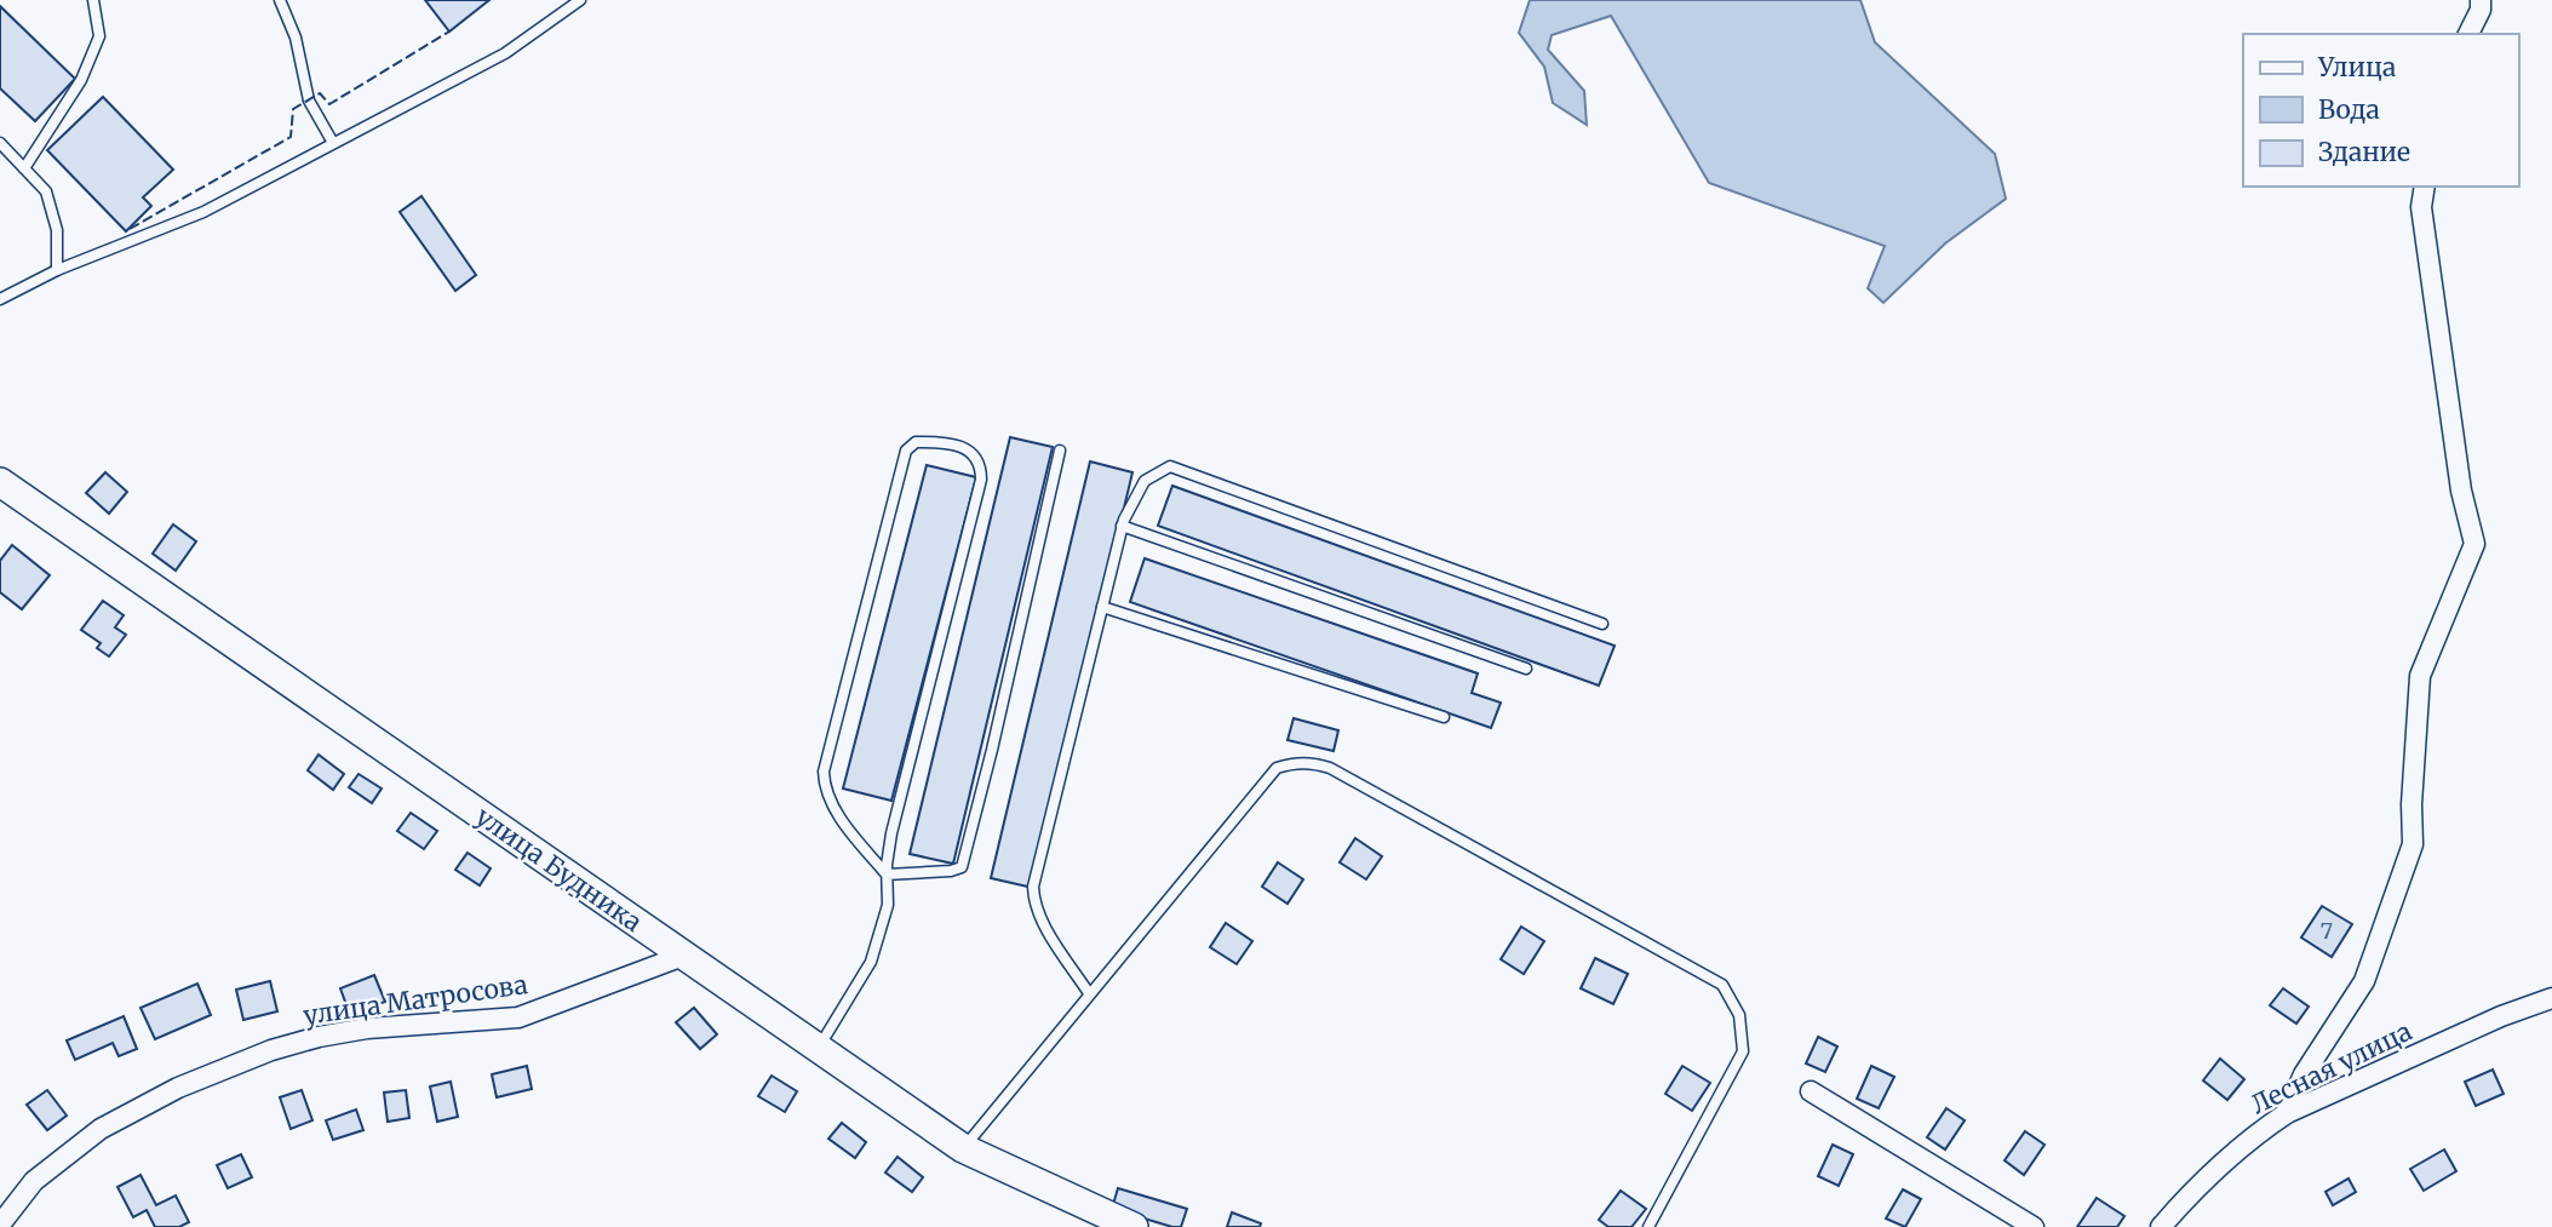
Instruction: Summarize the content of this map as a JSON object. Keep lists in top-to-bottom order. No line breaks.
{"streets":{"street":["улица Будника","улица Матросова","Лесная улица"]},"crossings":[["улица Будника","улица Матросова"]],"house_numbers":["7"],"legend":["Улица","Вода","Здание"]}
